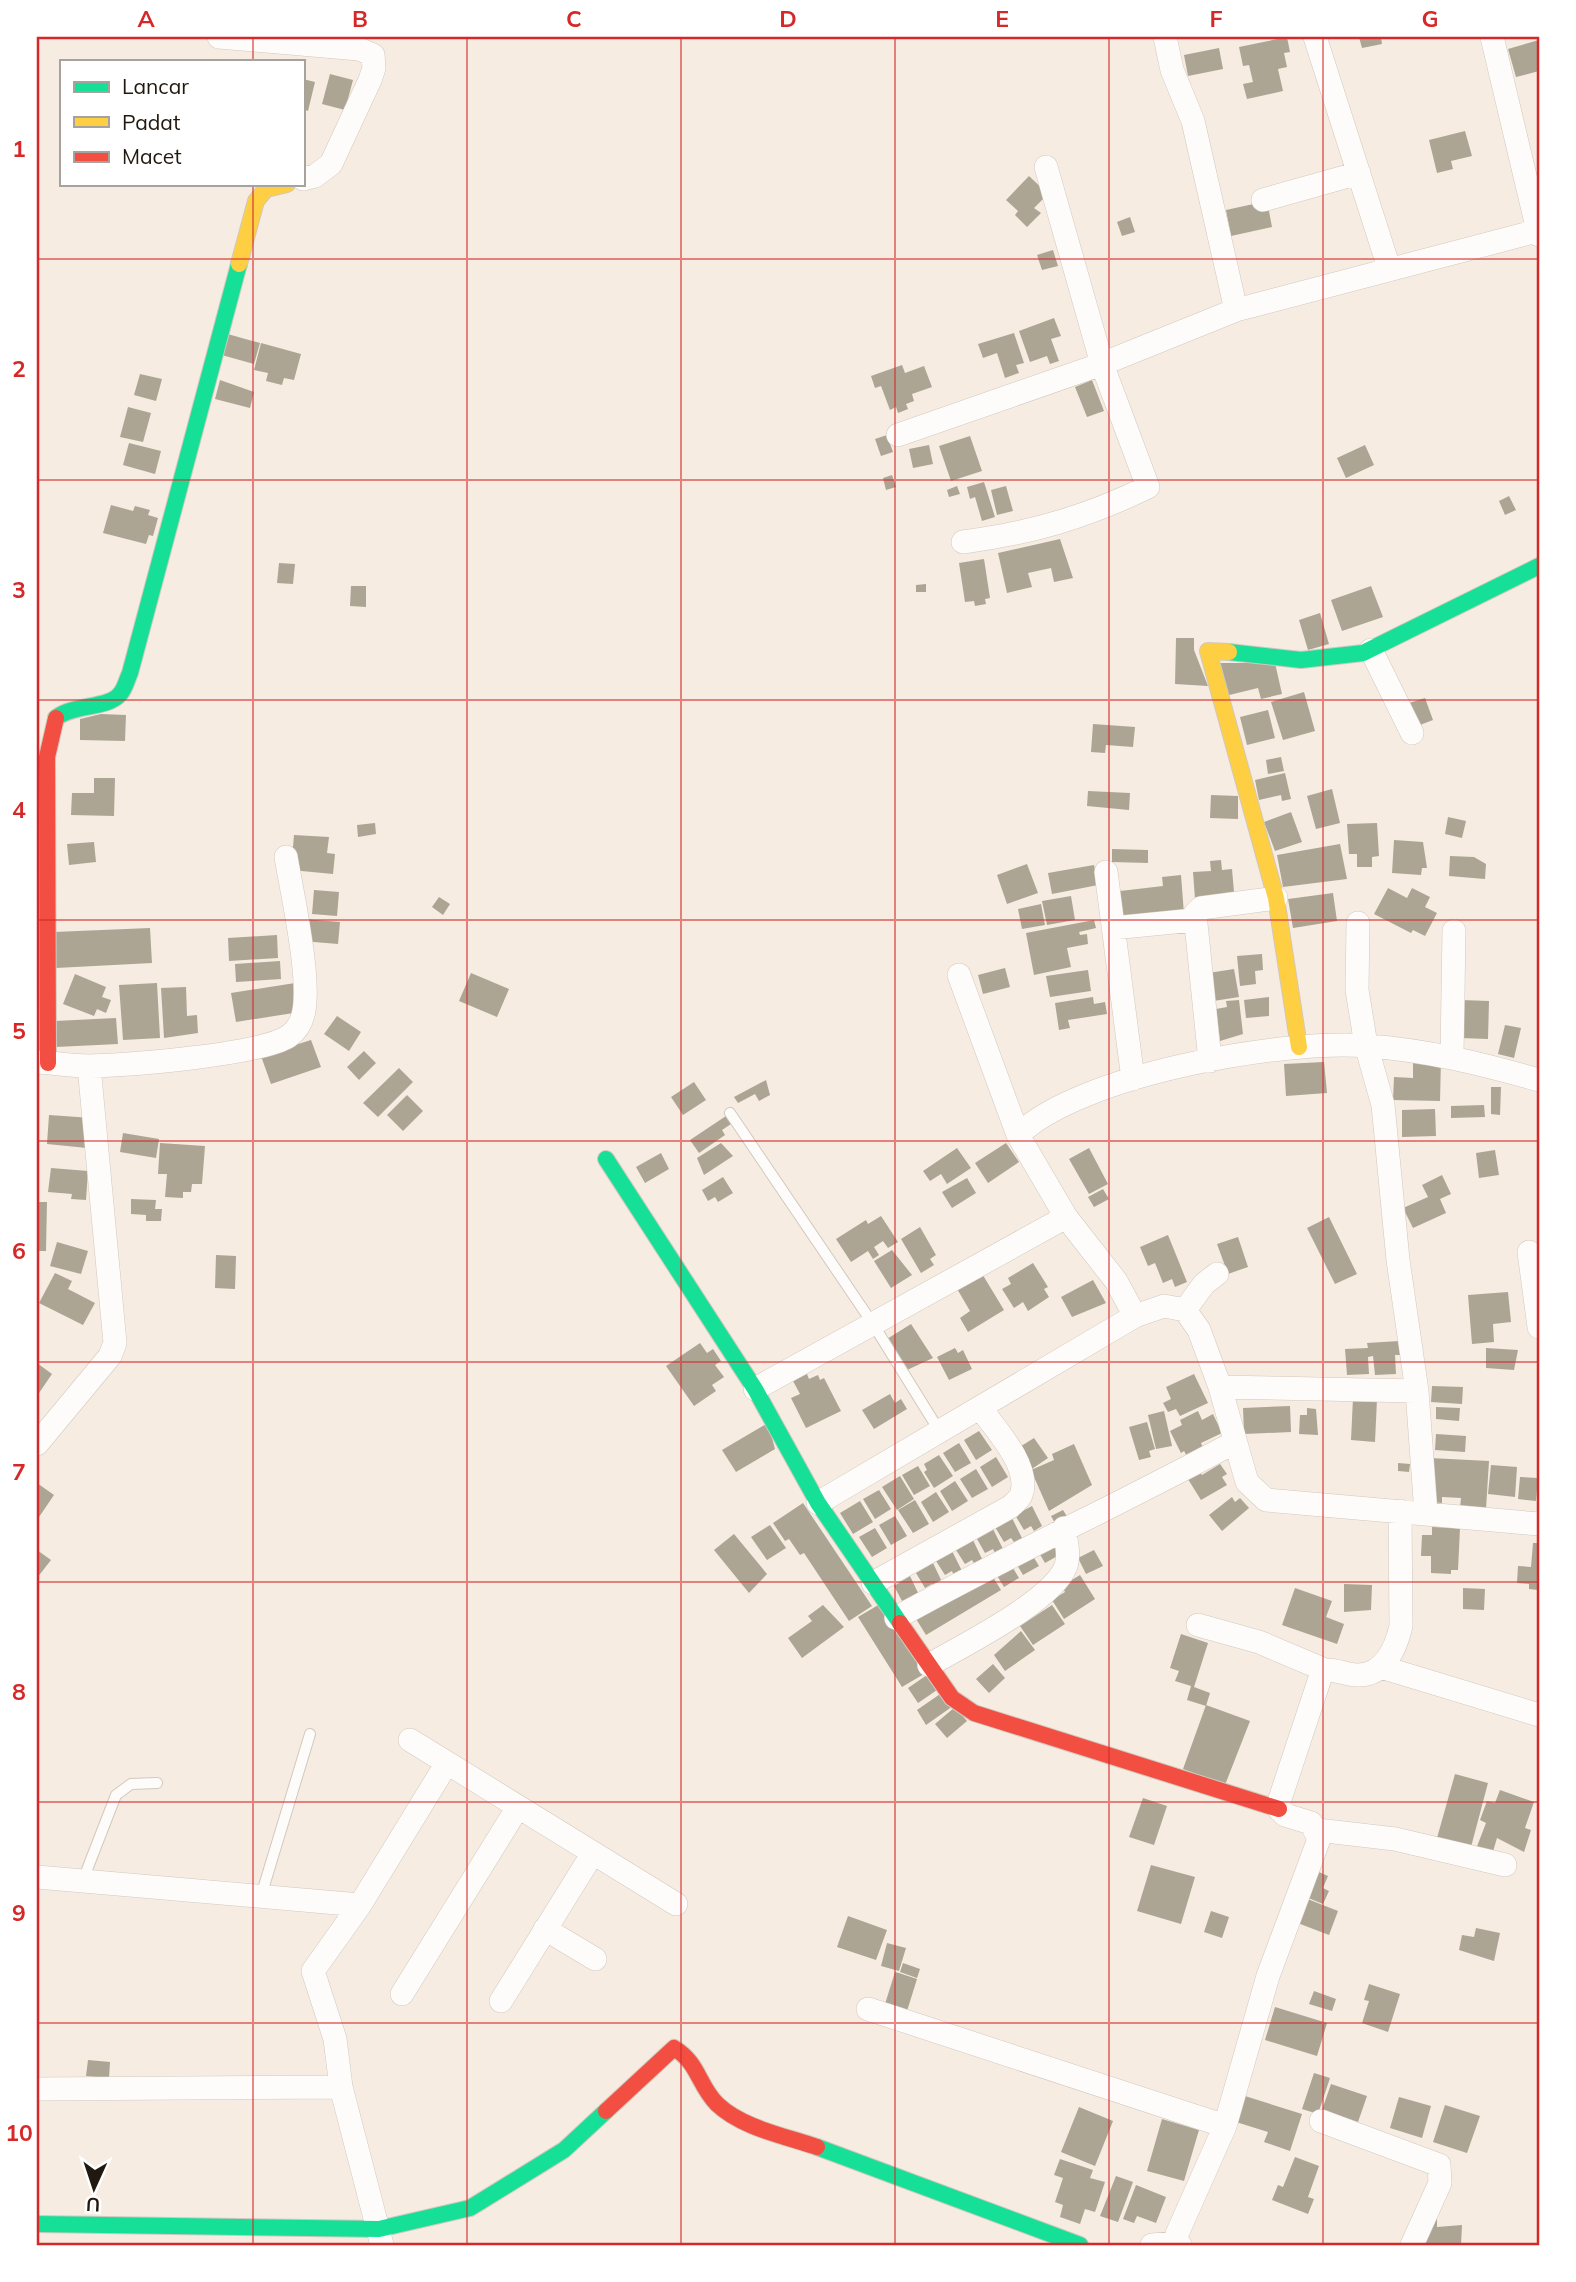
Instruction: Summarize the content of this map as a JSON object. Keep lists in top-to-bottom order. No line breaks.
{"legend":["Lancar","Padat","Macet"],"north":"bottom","grid":{"columns":["A","B","C","D","E","F","G"],"rows":["1","2","3","4","5","6","7","8","9","10"]}}
